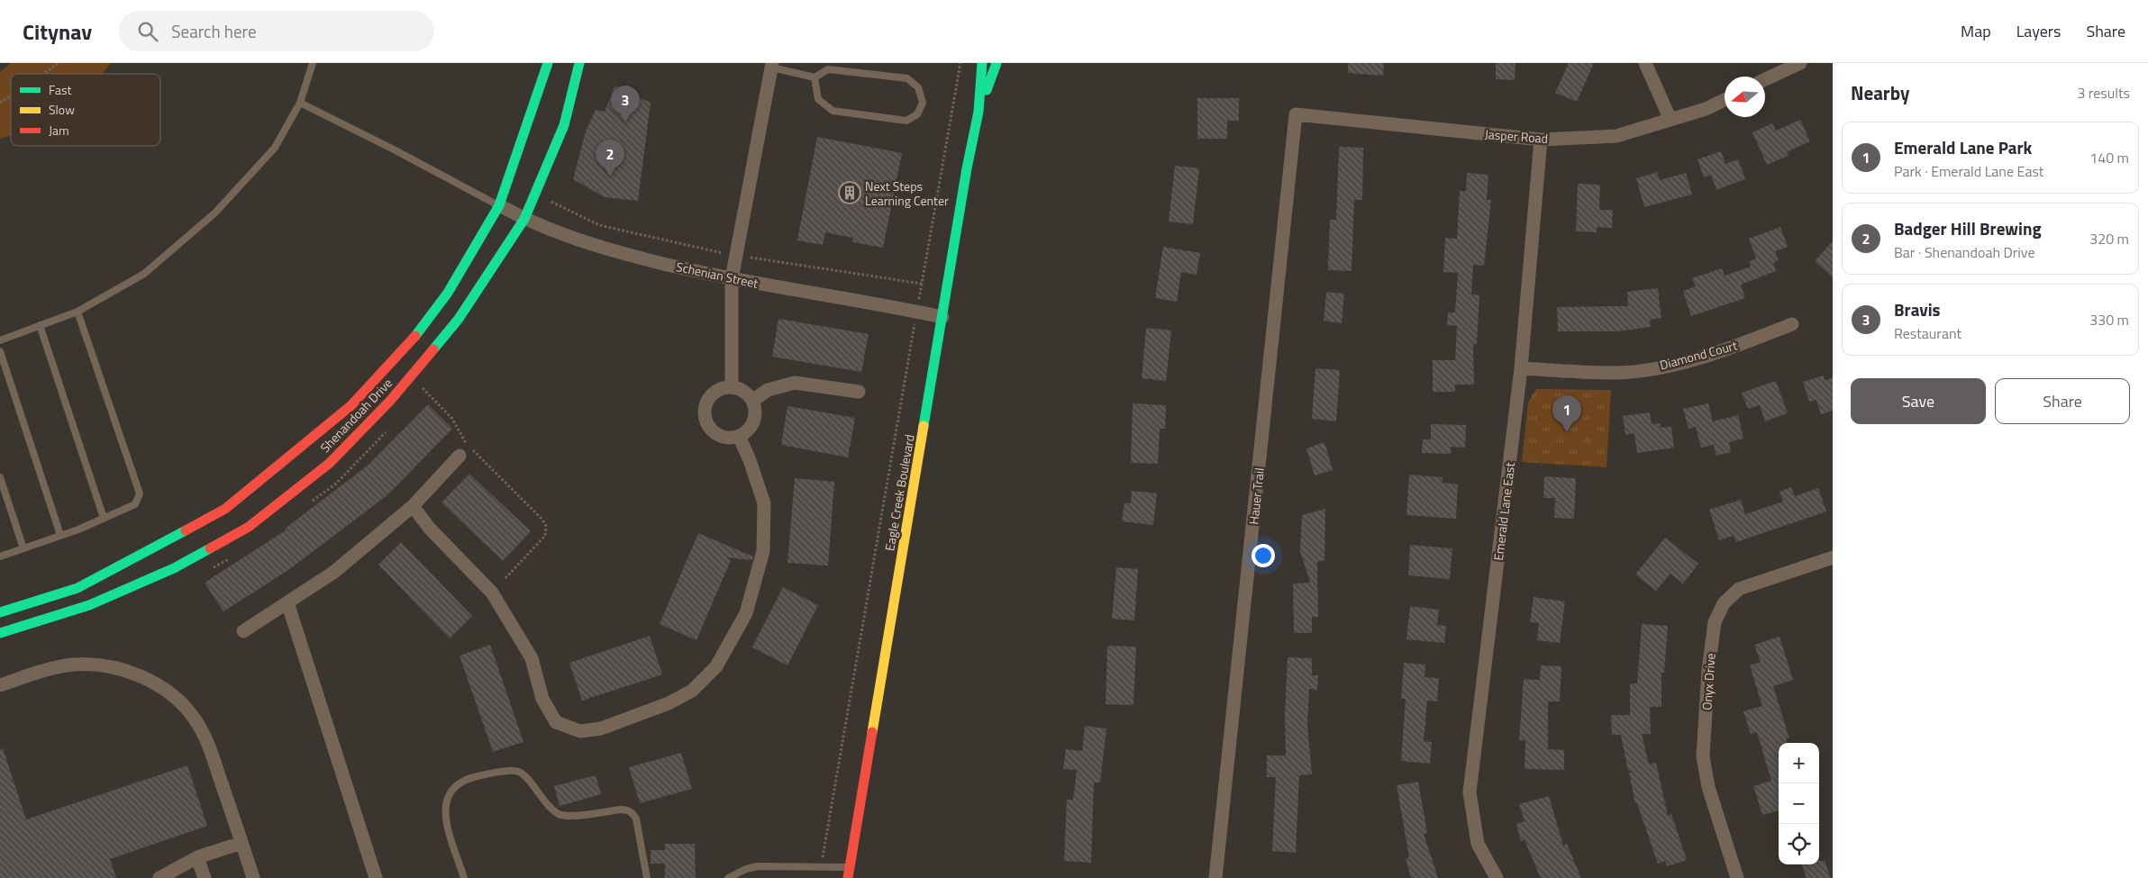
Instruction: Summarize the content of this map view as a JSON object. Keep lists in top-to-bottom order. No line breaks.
{"streets":{"street":["Jasper Road","Schenian Street","Diamond Court","Shenandoah Drive","Eagle Creek Boulevard","Hauer Trail","Emerald Lane East","Onyx Drive"]},"crossings":[["Jasper Road","Hauer Trail"],["Jasper Road","Emerald Lane East"],["Schenian Street","Shenandoah Drive"],["Schenian Street","Eagle Creek Boulevard"],["Diamond Court","Emerald Lane East"]],"places":{"building":["Next Steps Learning Center"]},"legend":["Fast","Slow","Jam"],"north":"left","page":{"header":"Citynav","search":"Search here","nav":["Map","Layers","Share"],"heading":["Nearby","3 results"],"pins":["3","2","1"],"list":[{"mark":"1","name":"Emerald Lane Park","note":"Park · Emerald Lane East","value":"140 m"},{"mark":"2","name":"Badger Hill Brewing","note":"Bar · Shenandoah Drive","value":"320 m"},{"mark":"3","name":"Bravis","note":"Restaurant","value":"330 m"}],"buttons":["Save","Share"],"map_buttons":["+","−"]}}
